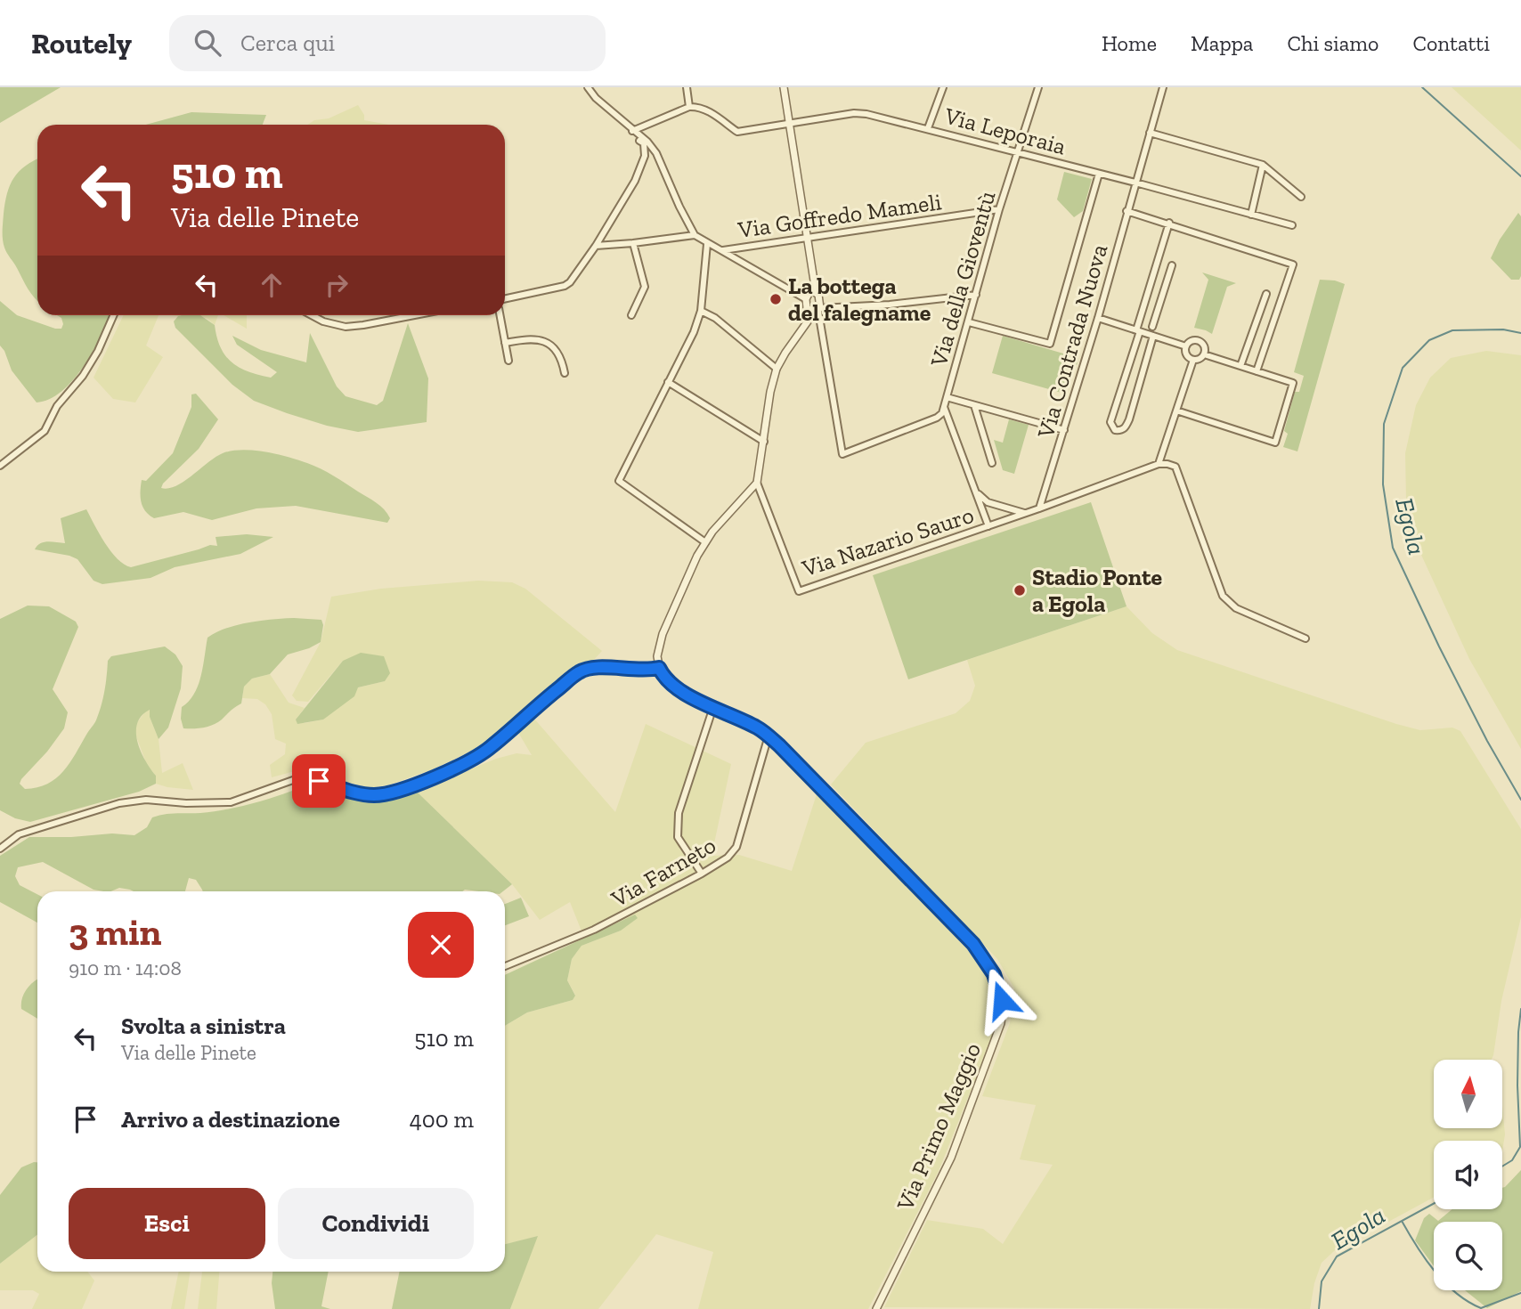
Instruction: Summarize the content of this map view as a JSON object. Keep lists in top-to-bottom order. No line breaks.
{"streets":{"street":["Via Leporaia","Via Goffredo Mameli","Via della Gioventù","Via Contrada Nuova","Via Nazario Sauro","Via Farneto","Via Primo Maggio"]},"crossings":[["Via Leporaia","Via della Gioventù"],["Via Leporaia","Via Contrada Nuova"],["Via Goffredo Mameli","Via della Gioventù"],["Via Contrada Nuova","Via Nazario Sauro"],["Via Farneto","Via Primo Maggio"]],"water":["Egola"],"places":["La bottega del falegname","Stadio Ponte a Egola"],"north":"top","page":{"header":"Routely","search":"Cerca qui","nav":["Home","Mappa","Chi siamo","Contatti"],"turn":["510 m","Via delle Pinete"],"heading":["3 min","910 m · 14:08"],"list":[{"name":"Svolta a sinistra","note":"Via delle Pinete","value":"510 m"},{"name":"Arrivo a destinazione","value":"400 m"}],"buttons":["Esci","Condividi"]}}
